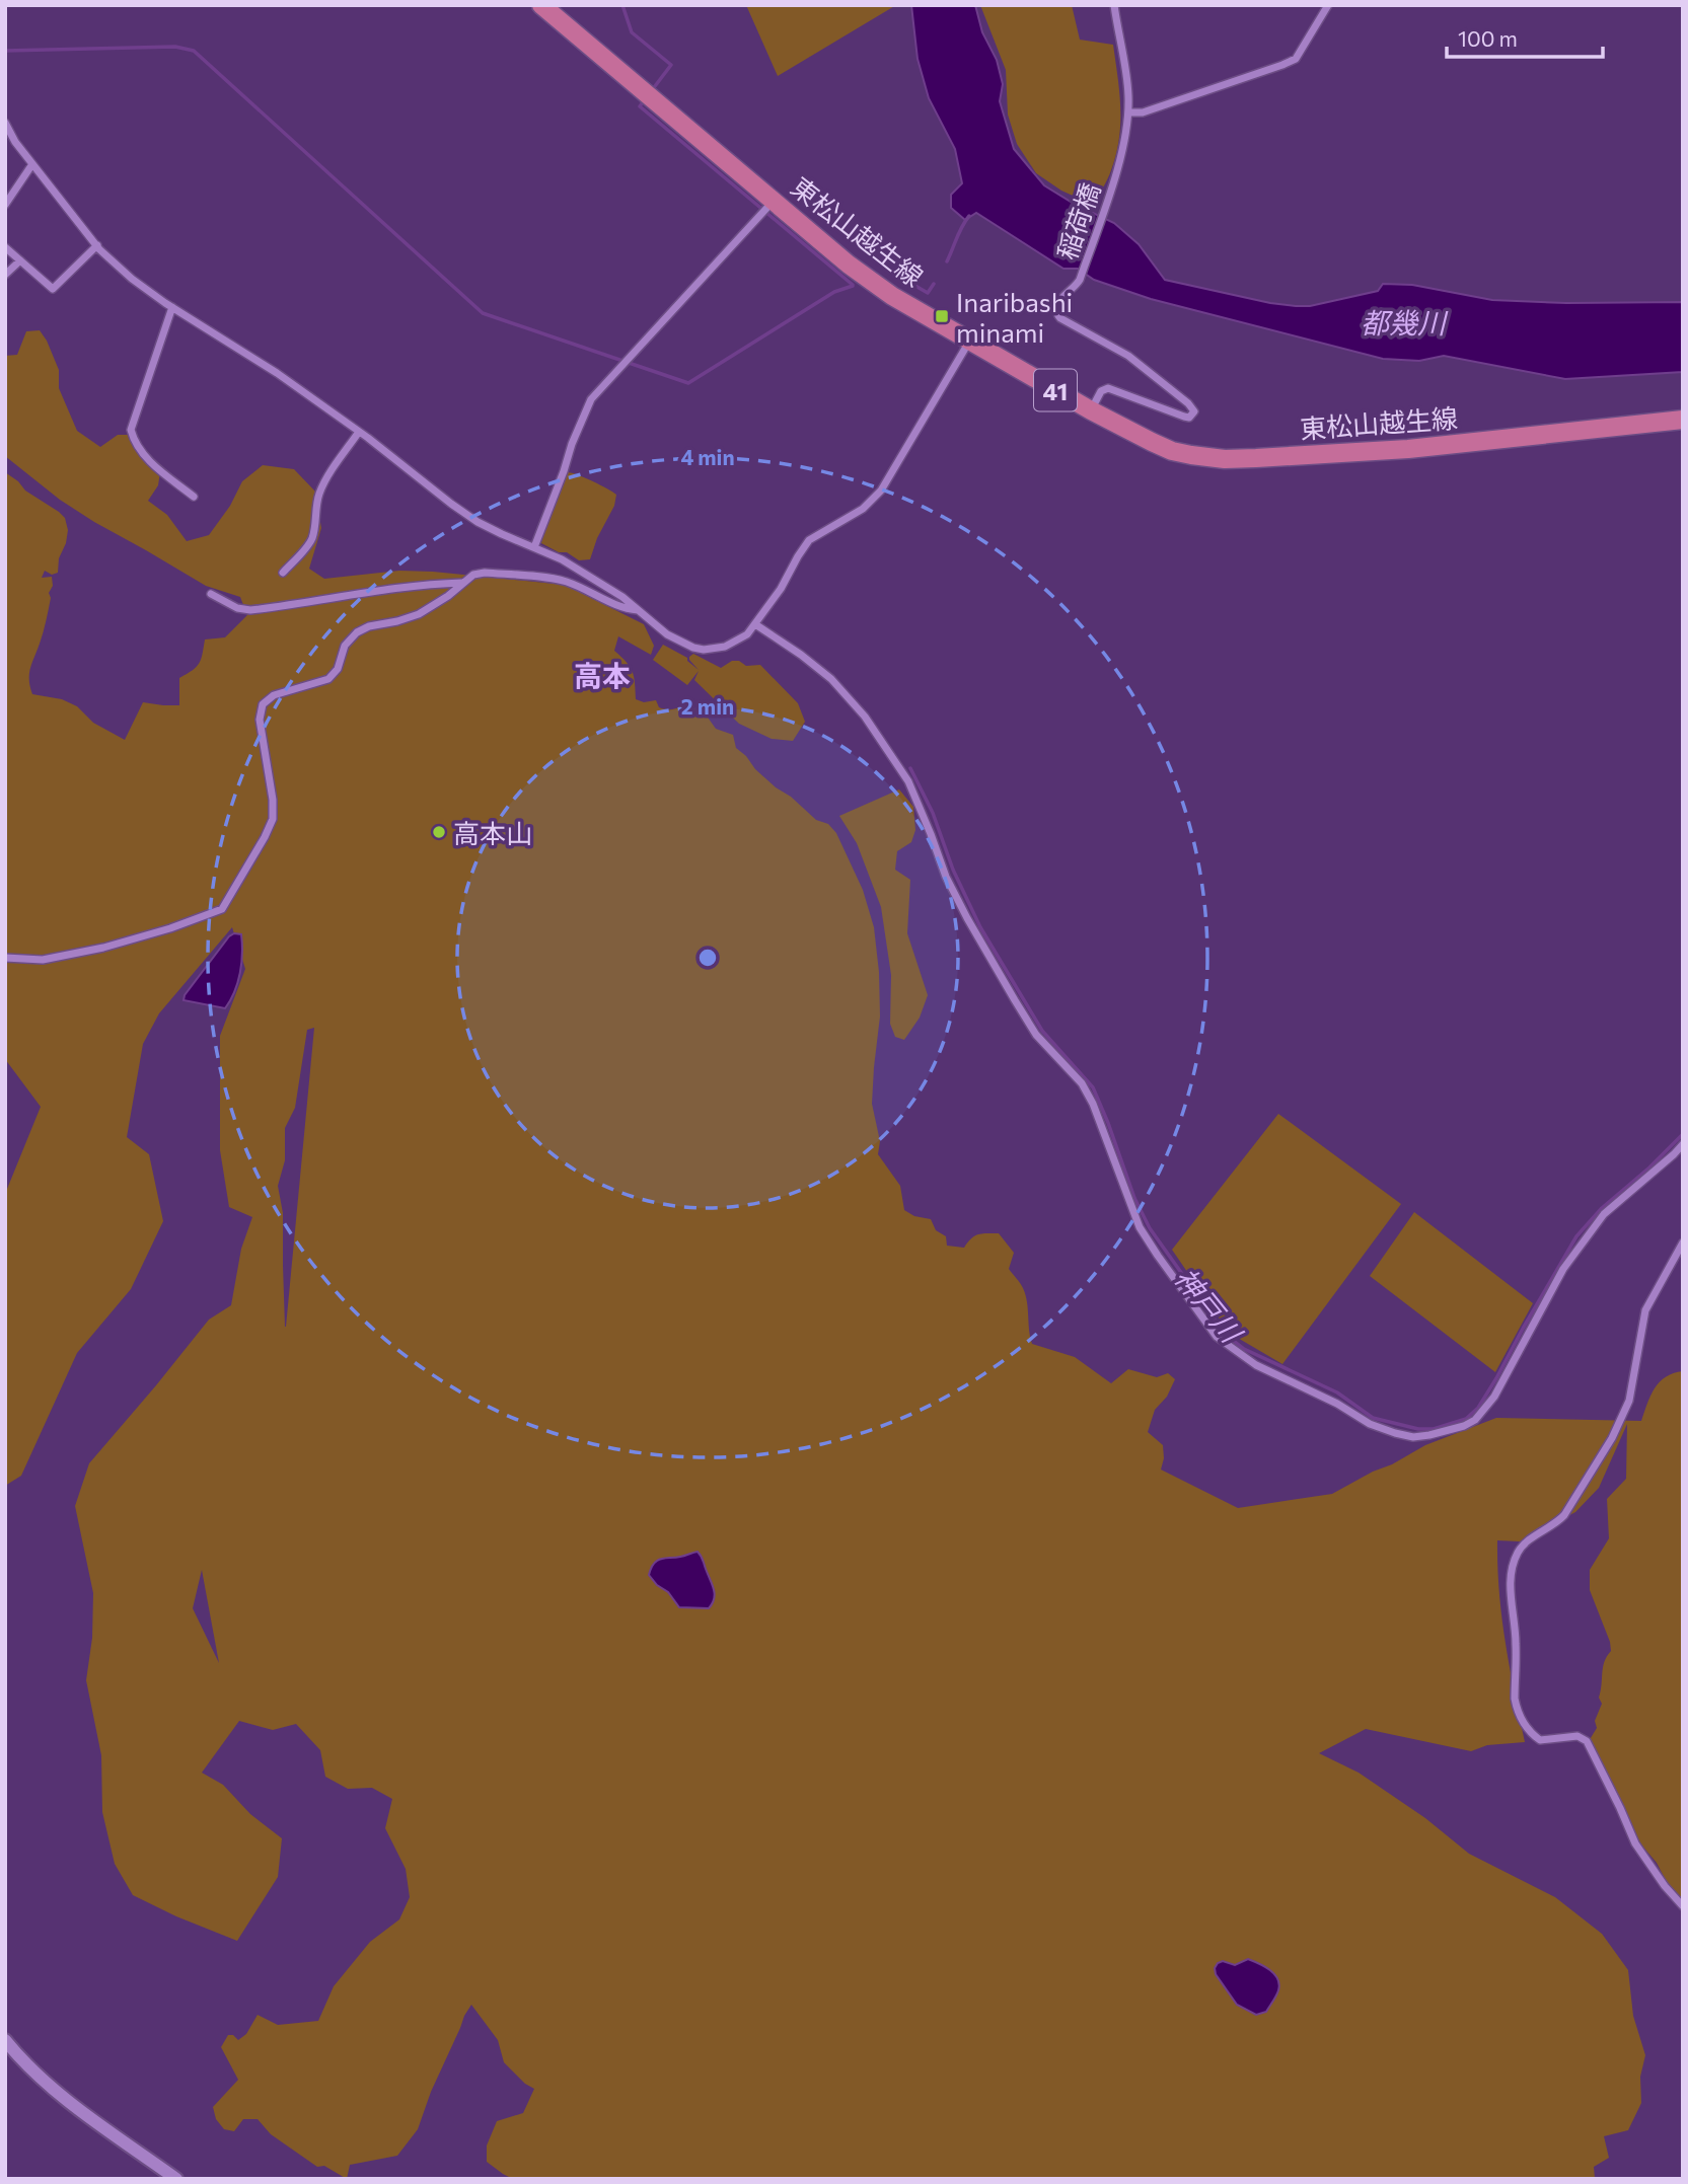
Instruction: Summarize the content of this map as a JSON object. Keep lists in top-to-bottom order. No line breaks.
{"streets":{"main road":["東松山越生線","41"],"street":["稲荷橋"]},"crossings":[["稲荷橋","東松山越生線"]],"districts":["高本"],"water":["都幾川","神戸川"],"places":{"transit":["Inaribashi minami"],"other":["高本山"]},"scale_bar":"100 m","rings":["4 min","2 min"]}
